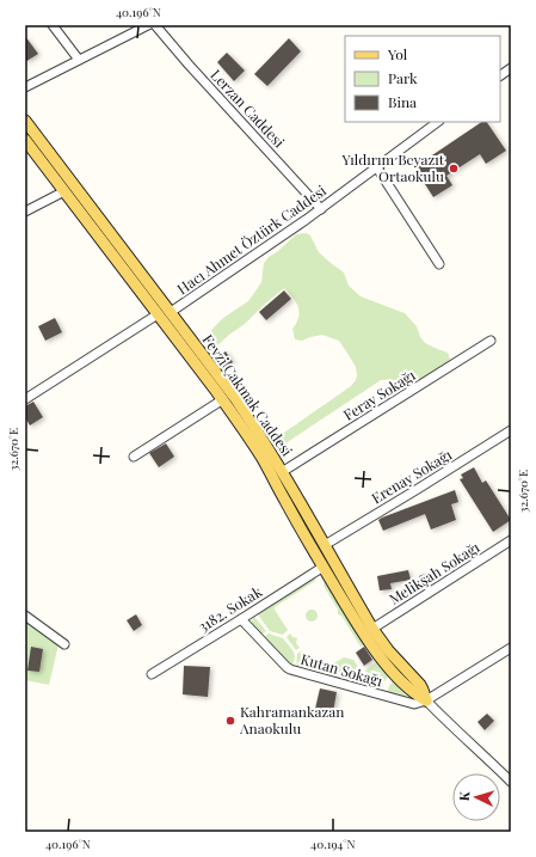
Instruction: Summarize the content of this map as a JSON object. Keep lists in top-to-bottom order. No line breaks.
{"streets":{"main road":["Fevzi Çakmak Caddesi"],"street":["Lerzan Caddesi","Hacı Ahmet Öztürk Caddesi","Feray Sokağı","Erenay Sokağı","Melikşah Sokağı","3182. Sokak","Kutan Sokağı"]},"crossings":[["Lerzan Caddesi","Hacı Ahmet Öztürk Caddesi"],["Hacı Ahmet Öztürk Caddesi","Fevzi Çakmak Caddesi"],["Fevzi Çakmak Caddesi","Feray Sokağı"],["Fevzi Çakmak Caddesi","Erenay Sokağı"],["Fevzi Çakmak Caddesi","Melikşah Sokağı"],["Fevzi Çakmak Caddesi","3182. Sokak"],["Fevzi Çakmak Caddesi","Kutan Sokağı"],["3182. Sokak","Kutan Sokağı"]],"places":["Yıldırım Beyazıt Ortaokulu","Kahramankazan Anaokulu"],"legend":["Yol","Park","Bina"],"north":"left","coordinates":["40.196°N","32.670°E","40.194°N"]}
